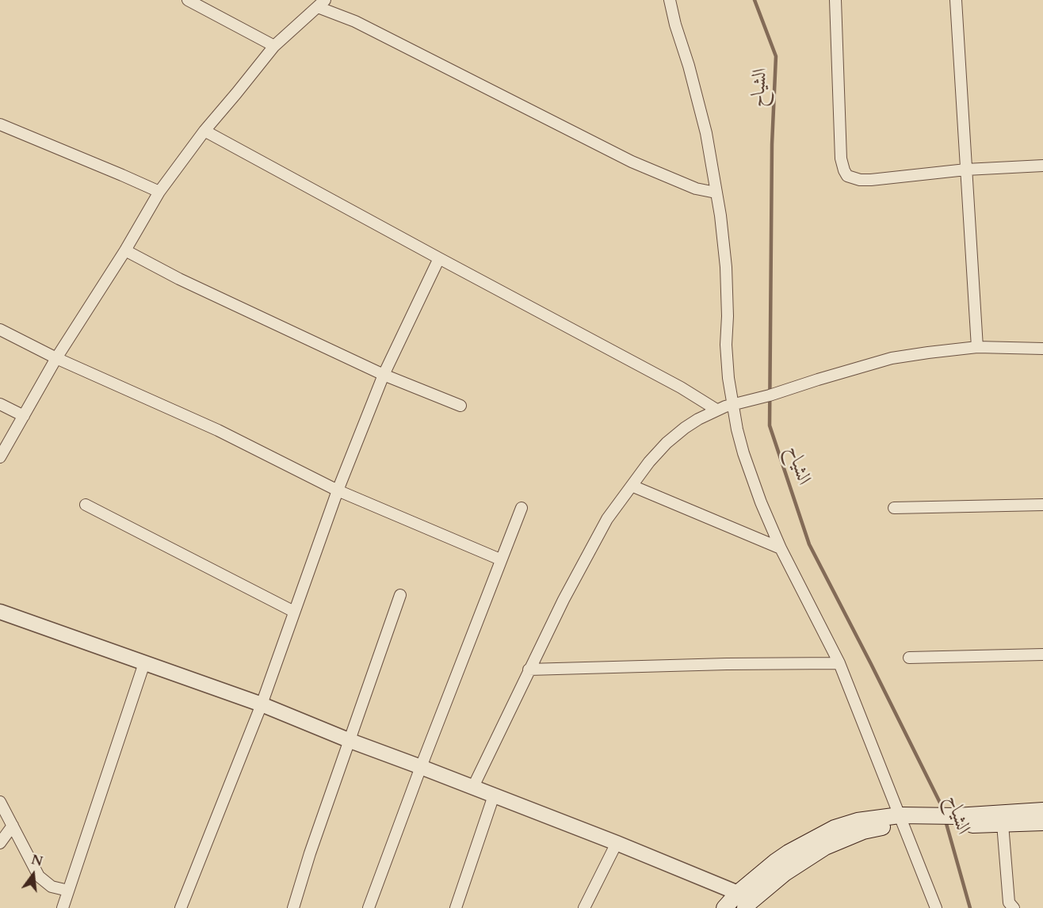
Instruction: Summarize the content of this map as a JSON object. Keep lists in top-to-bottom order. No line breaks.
{"water":["الشياح"],"north":"top"}
